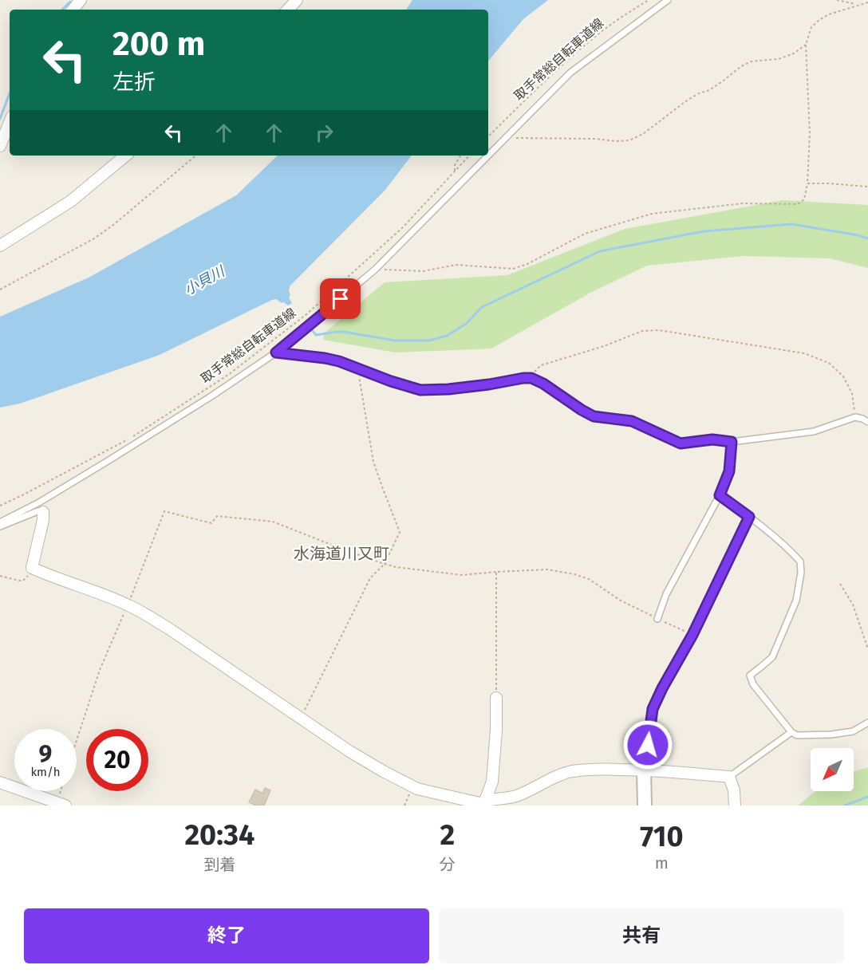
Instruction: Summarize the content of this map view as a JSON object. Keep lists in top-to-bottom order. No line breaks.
{"streets":{"path":["取手常総自転車道線"]},"districts":["水海道川又町"],"water":["小貝川"],"north":"bottom left","page":{"turn":["200 m","左折"],"speed":"9 km/h","limit":"20","eta":["20:34","到着","2","分","710","m"],"buttons":["終了","共有"]}}
